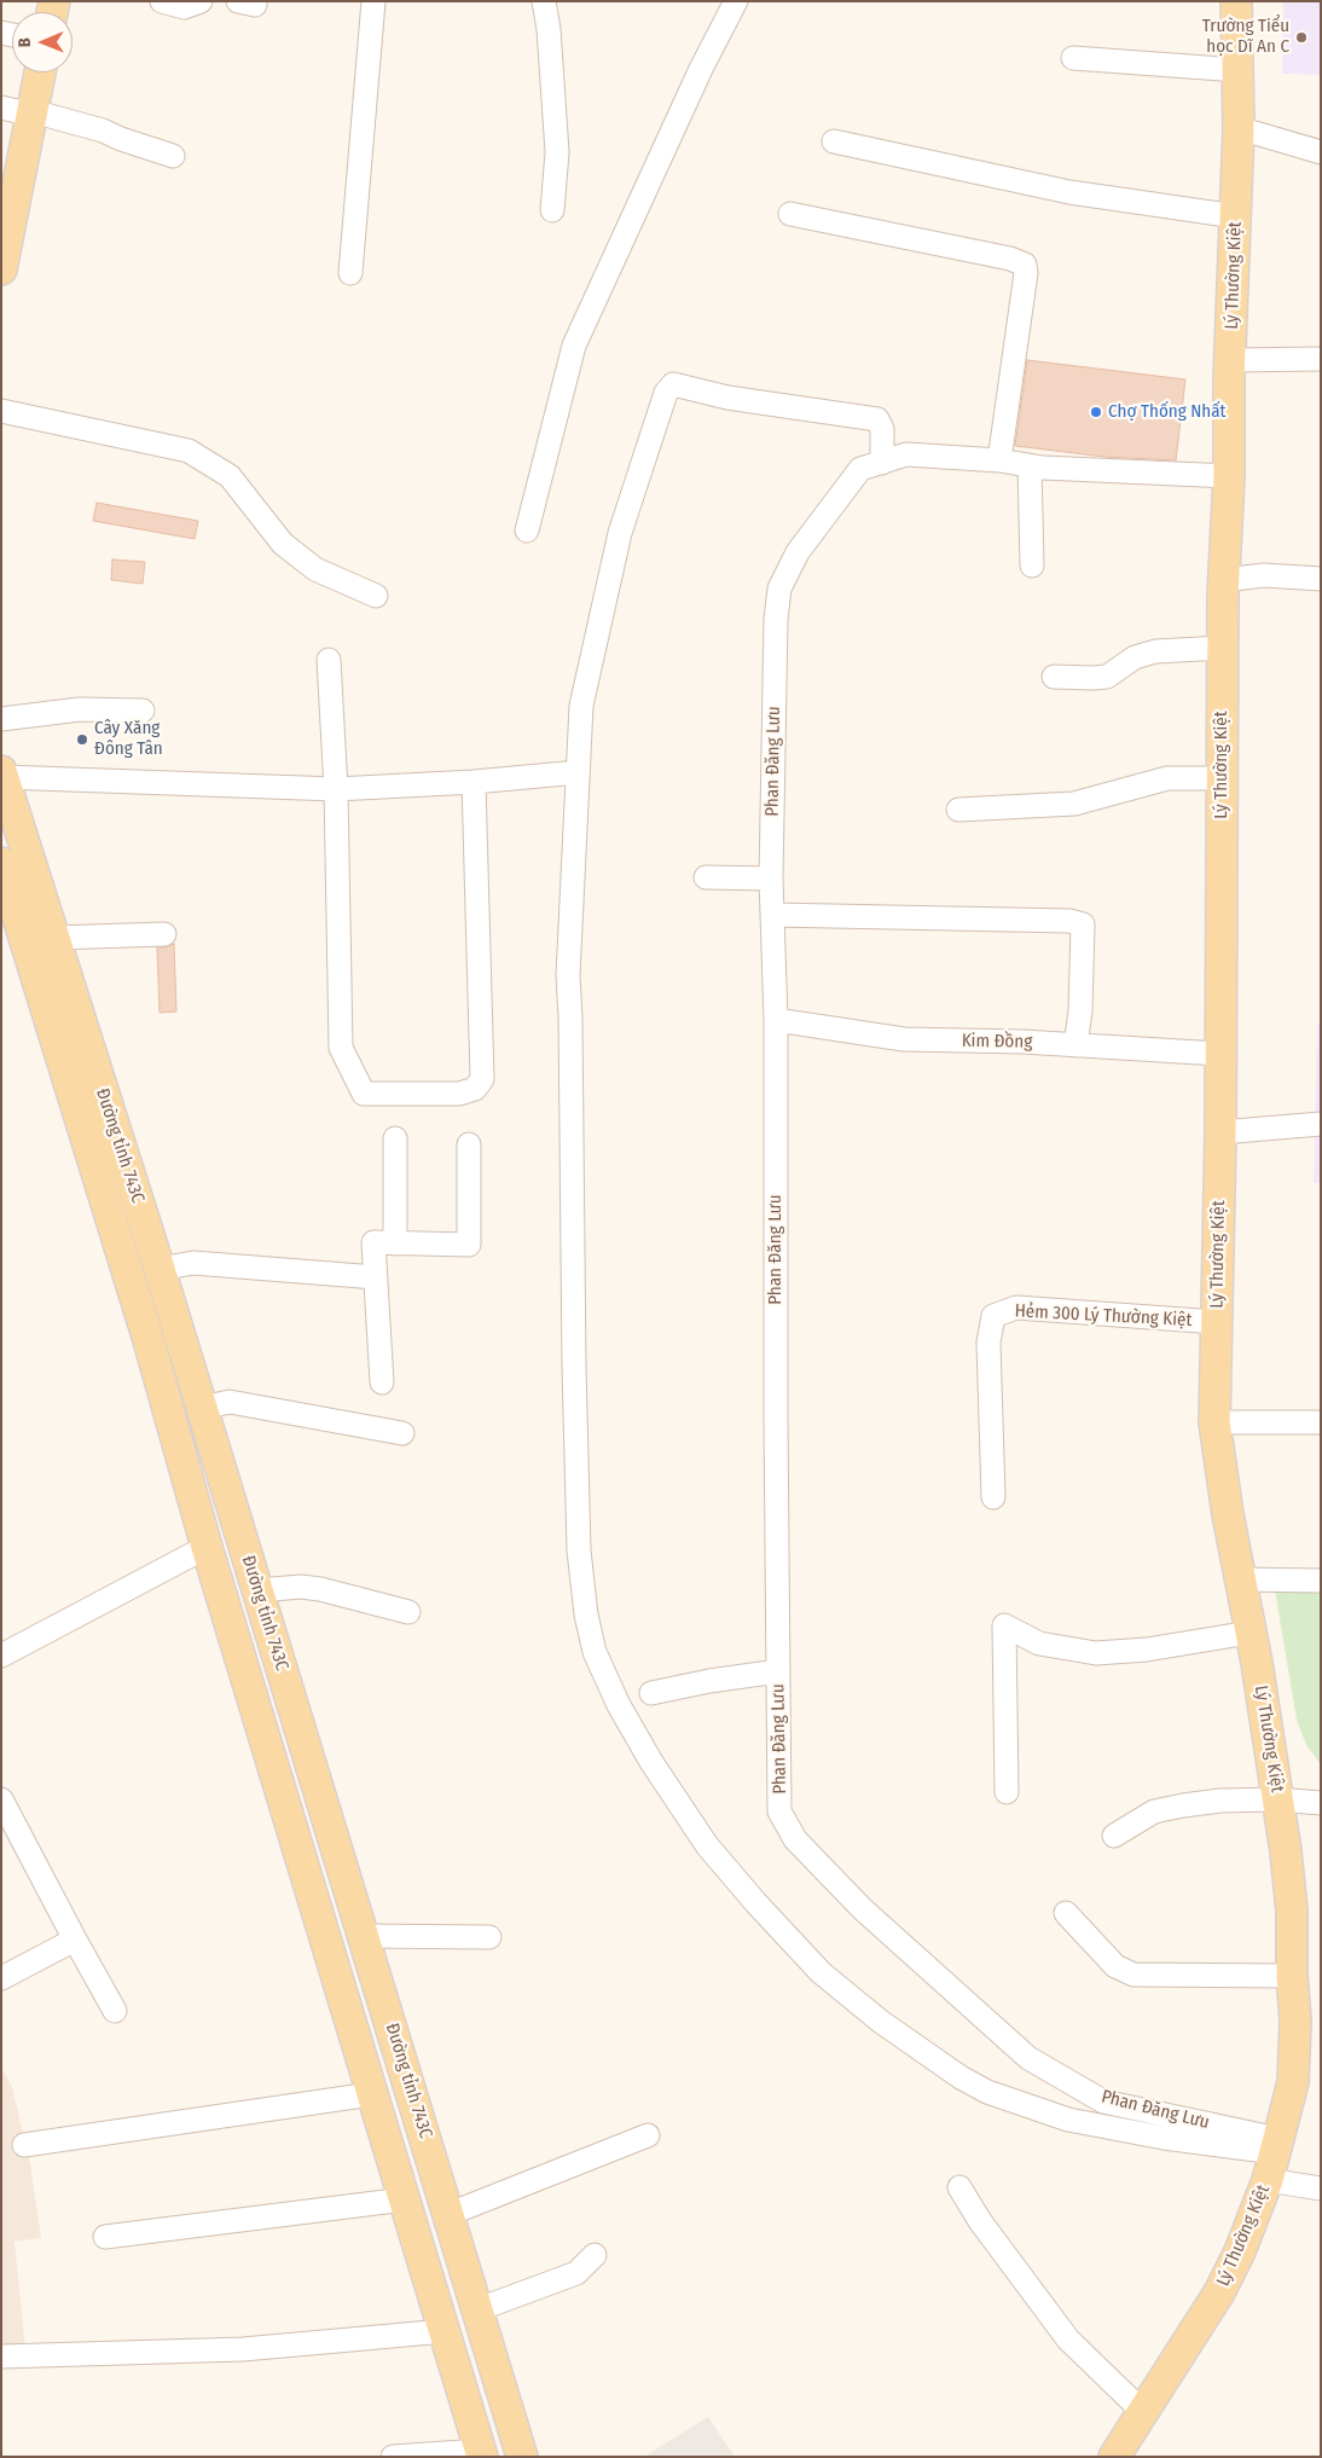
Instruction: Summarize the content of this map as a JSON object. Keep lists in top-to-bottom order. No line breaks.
{"streets":{"main road":["Lý Thường Kiệt","Đường tỉnh 743C"],"street":["Phan Đăng Lưu","Kim Đồng","Hẻm 300 Lý Thường Kiệt"]},"crossings":[["Lý Thường Kiệt","Phan Đăng Lưu"],["Lý Thường Kiệt","Kim Đồng"],["Lý Thường Kiệt","Hẻm 300 Lý Thường Kiệt"],["Phan Đăng Lưu","Kim Đồng"]],"places":["Trường Tiểu học Dĩ An C","Chợ Thống Nhất","Cây Xăng Đông Tân"],"north":"left"}
